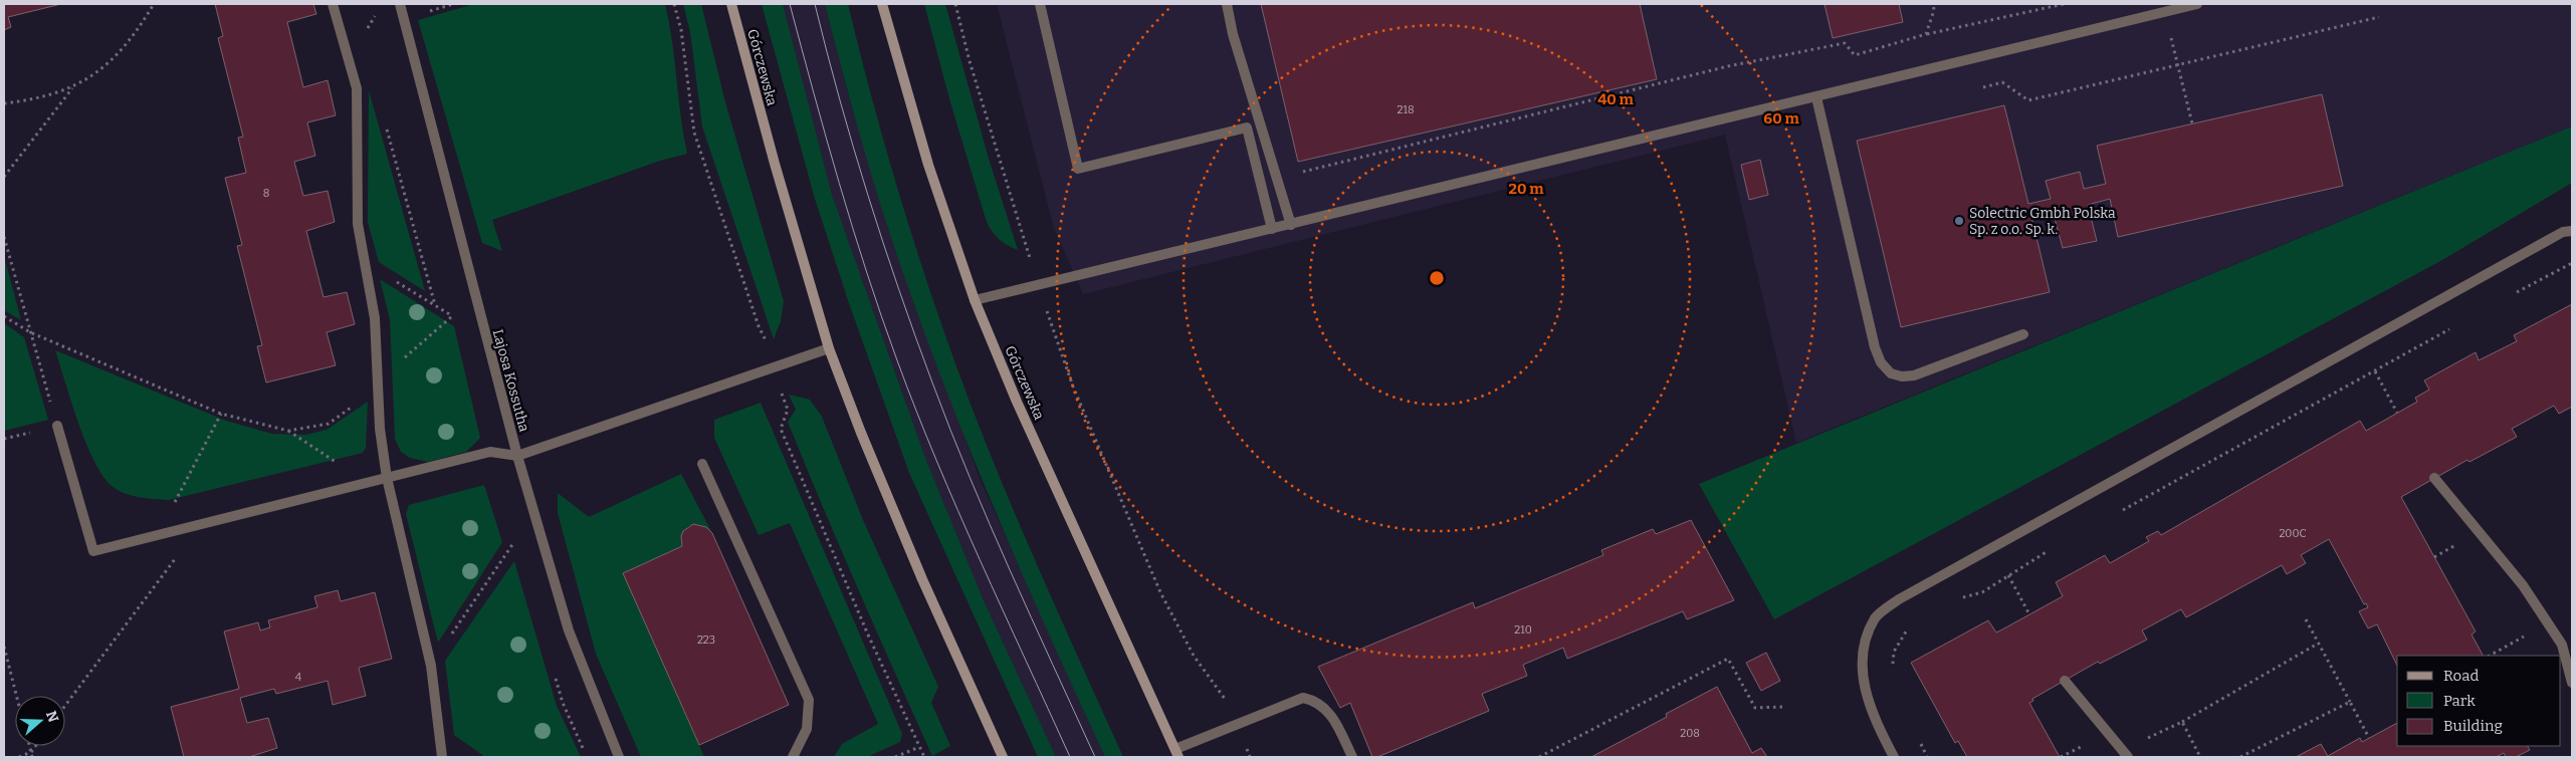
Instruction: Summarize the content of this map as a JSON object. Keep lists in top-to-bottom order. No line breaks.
{"streets":{"main road":["Górczewska"],"street":["Lajosa Kossutha"]},"places":["Solectric Gmbh Polska Sp. z o.o. Sp. k."],"house_numbers":["218","8","200C","210","223","4","208"],"legend":["Road","Park","Building"],"north":"right","rings":["40 m","60 m","20 m"]}
